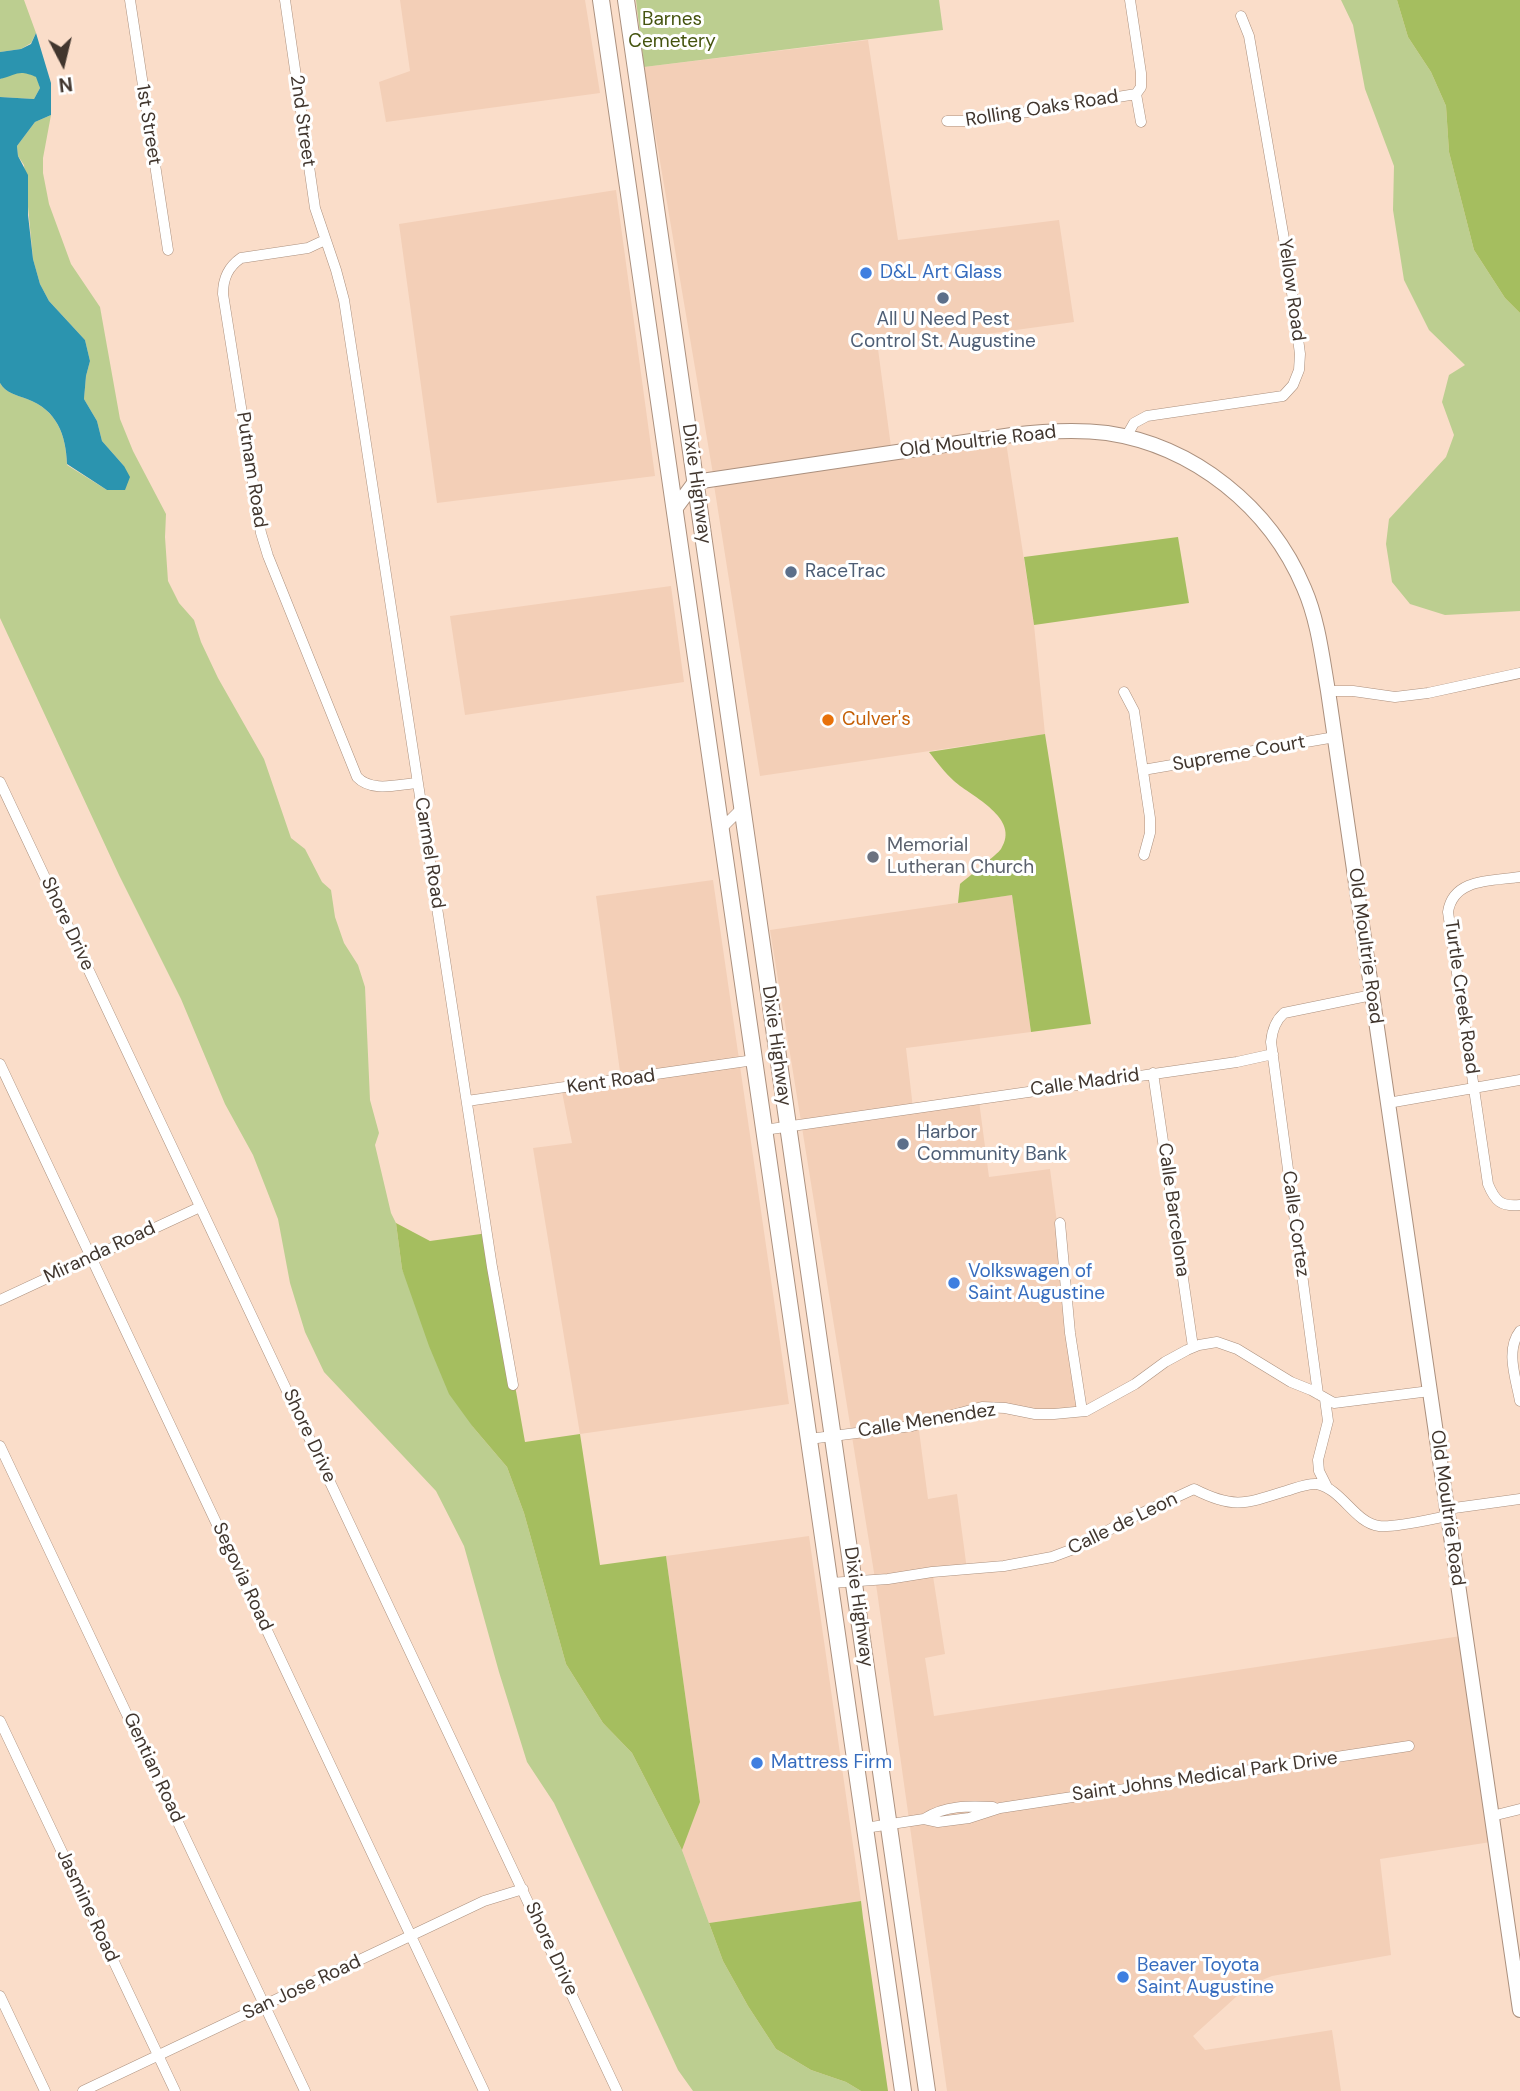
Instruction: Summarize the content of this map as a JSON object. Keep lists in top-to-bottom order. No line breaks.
{"streets":{"main road":["Old Moultrie Road","Dixie Highway"],"street":["Rolling Oaks Road","2nd Street","1st Street","Yellow Road","Putnam Road","Supreme Court","Carmel Road","Shore Drive","Turtle Creek Road","Kent Road","Calle Madrid","Calle Barcelona","Calle Cortez","Miranda Road","Calle Menendez","Calle de Leon","Segovia Road","Gentian Road","Saint Johns Medical Park Drive","Jasmine Road","San Jose Road"]},"crossings":[["2nd Street","Putnam Road"],["2nd Street","Carmel Road"],["Yellow Road","Old Moultrie Road"],["Old Moultrie Road","Dixie Highway"],["Old Moultrie Road","Supreme Court"],["Old Moultrie Road","Calle Menendez"],["Putnam Road","Carmel Road"],["Dixie Highway","Calle Madrid"],["Dixie Highway","Calle Menendez"],["Dixie Highway","Calle de Leon"],["Dixie Highway","Saint Johns Medical Park Drive"],["Carmel Road","Kent Road"],["Shore Drive","Miranda Road"],["Shore Drive","San Jose Road"],["Calle Madrid","Calle Barcelona"],["Calle Madrid","Calle Cortez"],["Calle Barcelona","Calle Menendez"],["Calle Cortez","Calle Menendez"],["Miranda Road","Segovia Road"],["Segovia Road","San Jose Road"],["Gentian Road","San Jose Road"],["Jasmine Road","San Jose Road"]],"parks":["Barnes Cemetery"],"places":["D&L Art Glass","All U Need Pest Control St. Augustine","RaceTrac","Culver's","Memorial Lutheran Church","Harbor Community Bank","Volkswagen of Saint Augustine","Mattress Firm","Beaver Toyota Saint Augustine"],"north":"bottom"}
